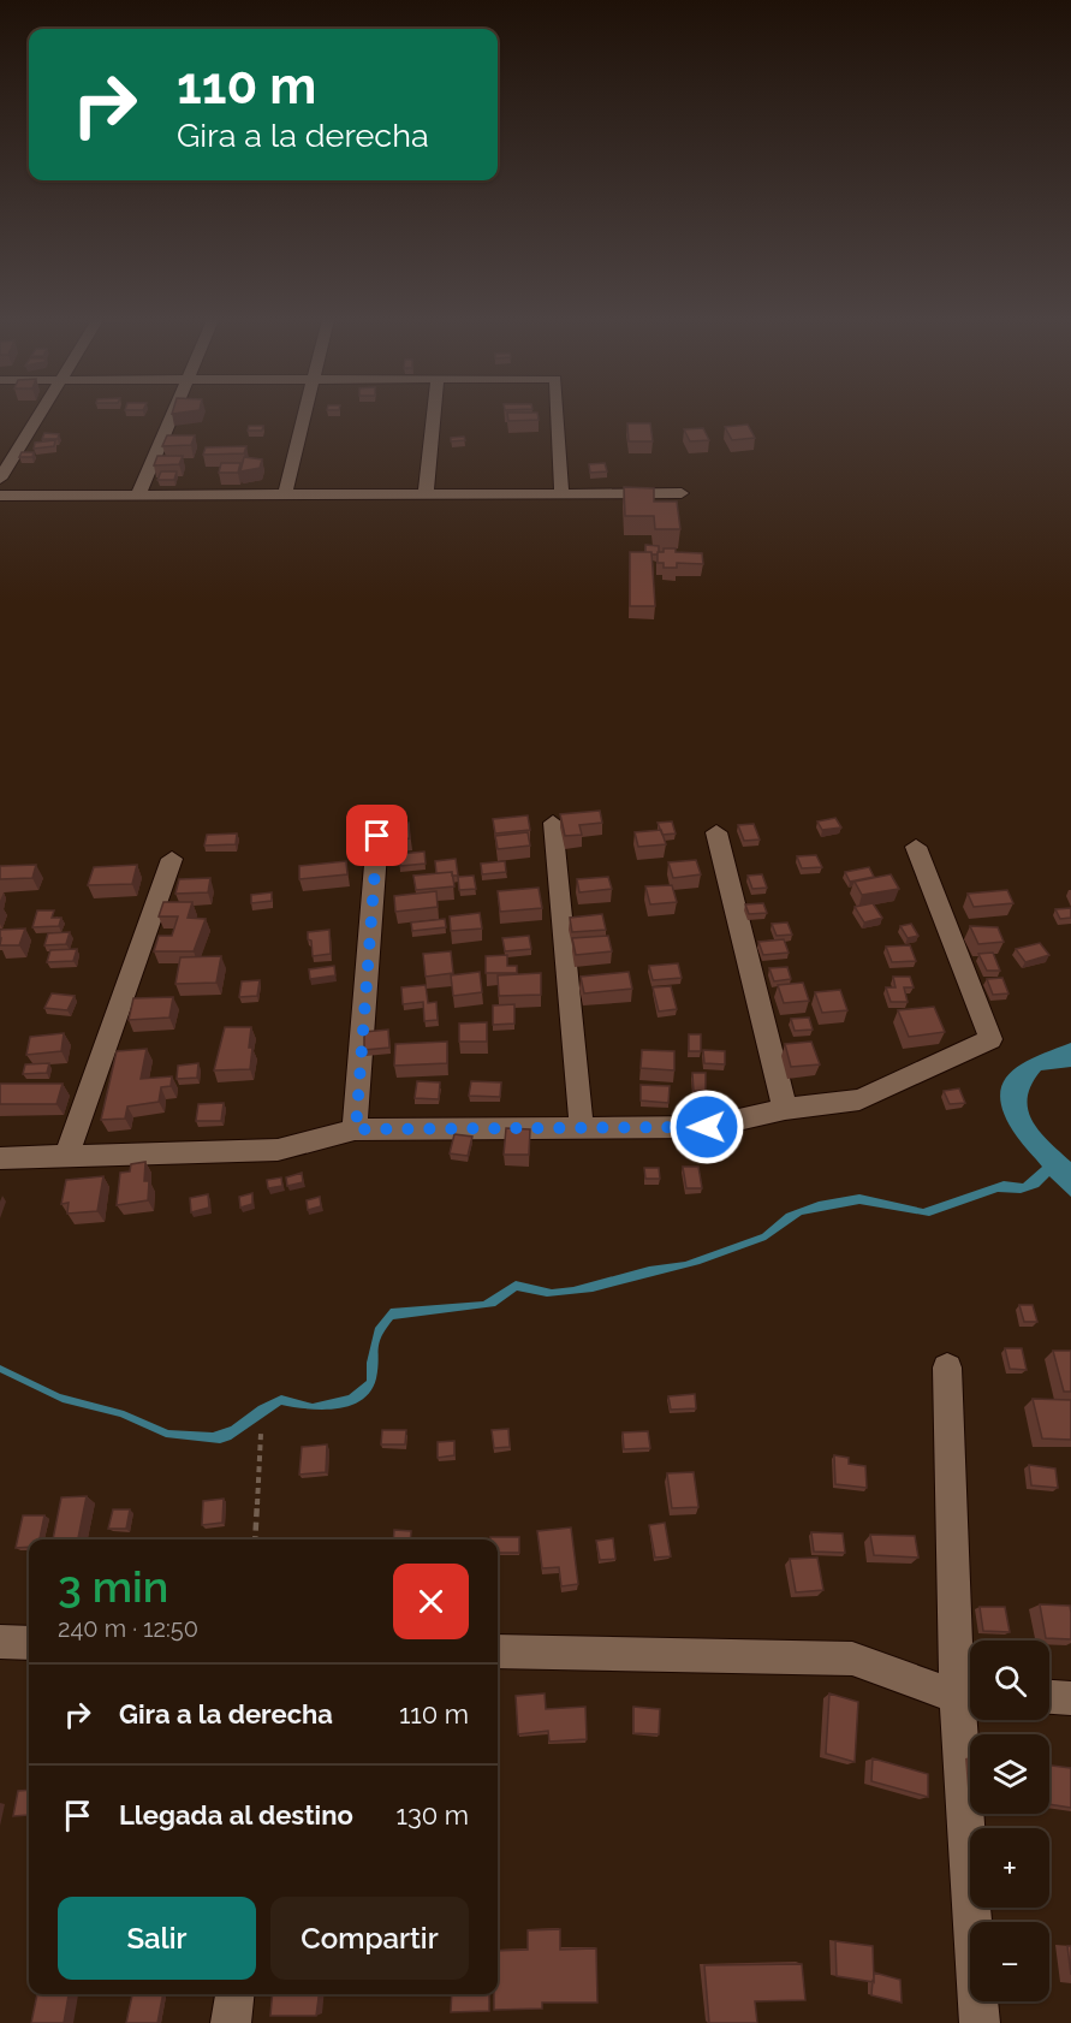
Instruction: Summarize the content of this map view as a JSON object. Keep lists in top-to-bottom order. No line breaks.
{"page":{"turn":["110 m","Gira a la derecha"],"heading":["3 min","240 m · 12:50"],"map_buttons":["+","−"],"list":[{"name":"Gira a la derecha","value":"110 m"},{"name":"Llegada al destino","value":"130 m"}],"buttons":["Salir","Compartir"]}}
